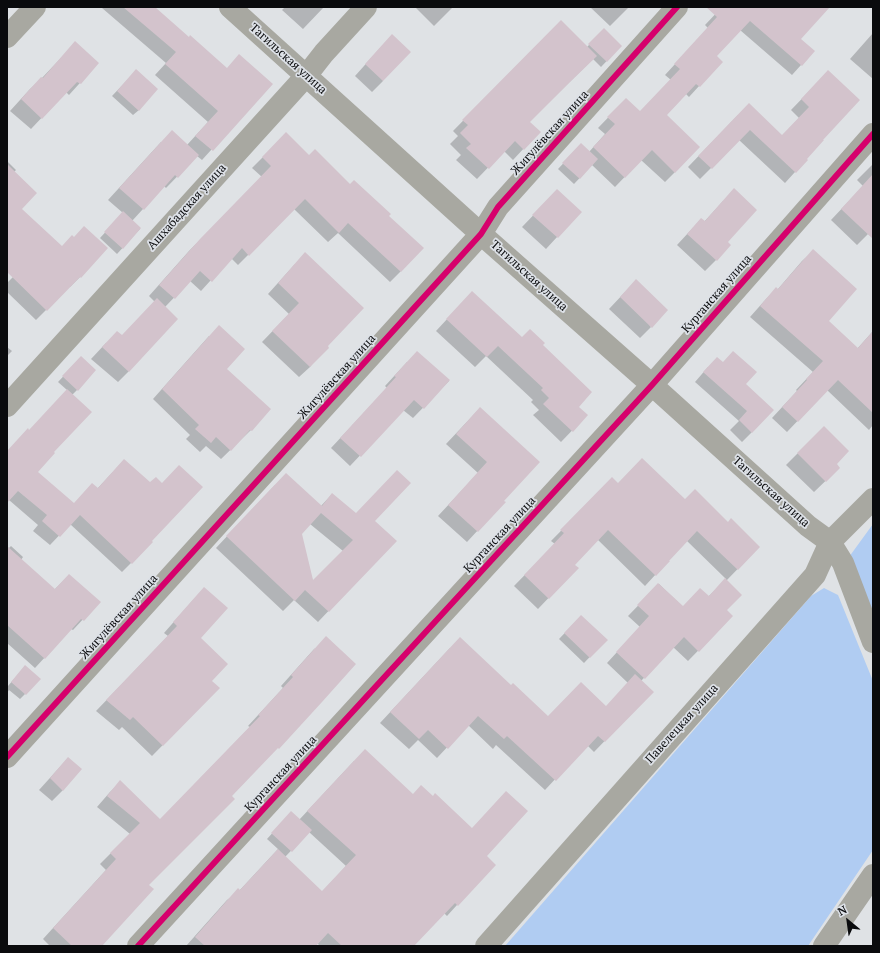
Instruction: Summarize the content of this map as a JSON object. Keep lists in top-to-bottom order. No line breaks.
{"streets":{"street":["Тагильская улица","Жигулёвская улица","Ашхабадская улица","Курганская улица","Павелецкая улица"]},"crossings":[["Тагильская улица","Жигулёвская улица"],["Тагильская улица","Ашхабадская улица"],["Тагильская улица","Курганская улица"],["Тагильская улица","Павелецкая улица"]],"north":"top left"}
